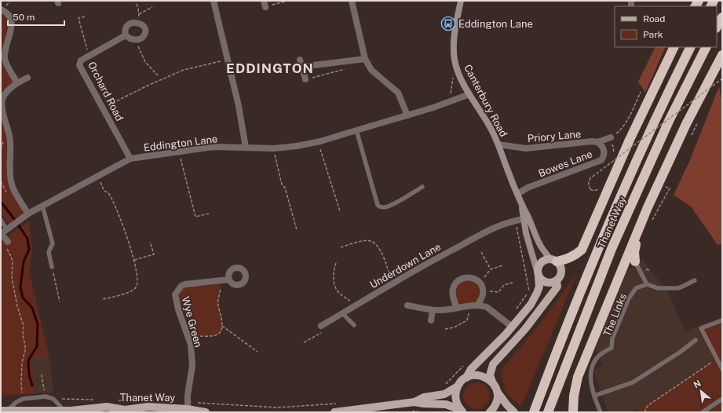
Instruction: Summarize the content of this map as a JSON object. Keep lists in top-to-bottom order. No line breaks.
{"streets":{"highway":["Thanet Way"],"main road":["Canterbury Road"],"street":["Orchard Road","Priory Lane","Eddington Lane","Bowes Lane","Underdown Lane","Wye Green"],"lane":["The Links"]},"crossings":[["Orchard Road","Eddington Lane"],["Canterbury Road","Priory Lane"],["Canterbury Road","Eddington Lane"],["Canterbury Road","Bowes Lane"],["Canterbury Road","Underdown Lane"],["Priory Lane","Bowes Lane"],["Thanet Way","Wye Green"]],"districts":["EDDINGTON"],"places":{"bus stop":["Eddington Lane"]},"legend":["Road","Park"],"scale_bar":"50 m","north":"top left"}
